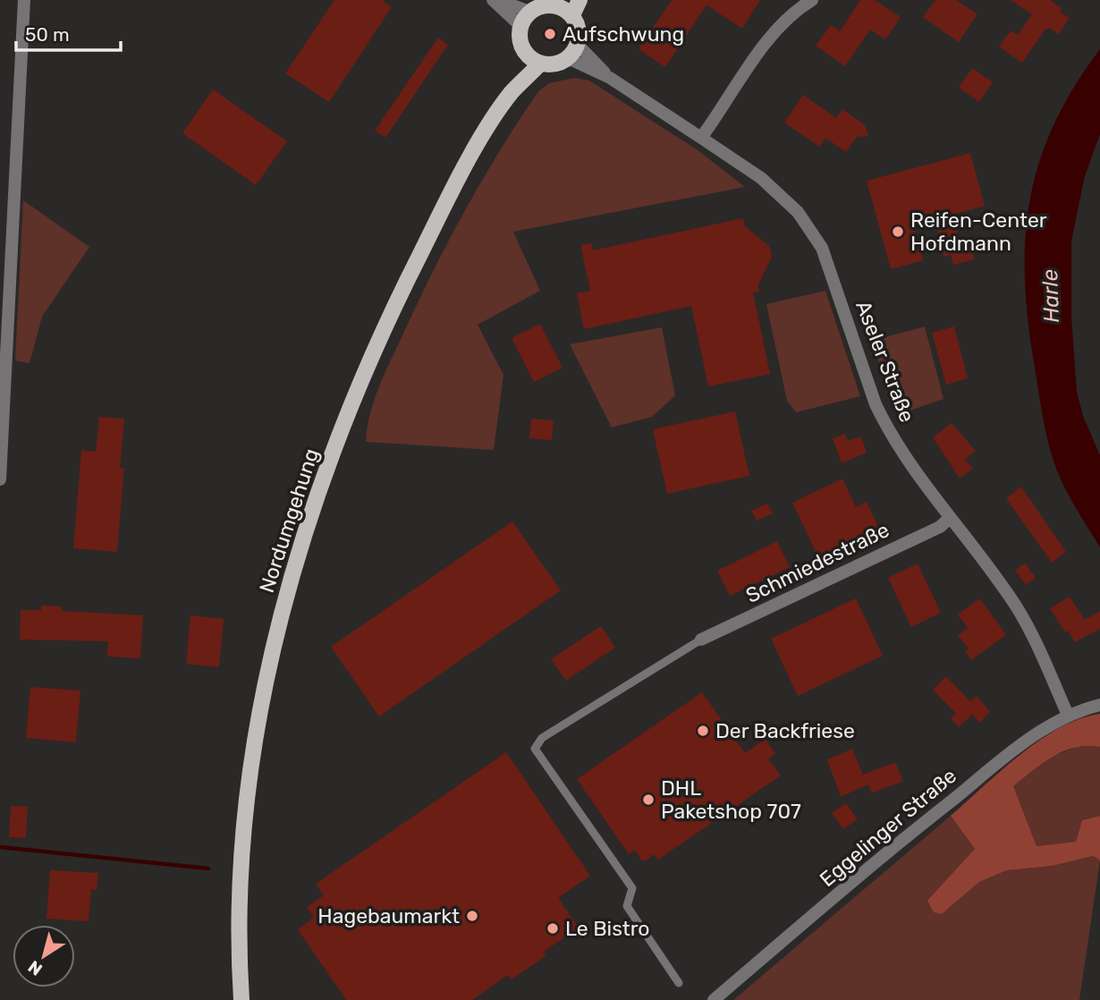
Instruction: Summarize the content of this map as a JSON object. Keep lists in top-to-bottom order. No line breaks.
{"streets":{"main road":["Nordumgehung"],"street":["Aseler Straße","Schmiedestraße","Eggelinger Straße"]},"crossings":[["Aseler Straße","Nordumgehung"],["Aseler Straße","Schmiedestraße"],["Aseler Straße","Eggelinger Straße"]],"water":["Harle"],"places":["Aufschwung","Reifen-Center Hofdmann","Der Backfriese","DHL Paketshop 707","Hagebaumarkt","Le Bistro"],"scale_bar":"50 m","north":"bottom left"}
